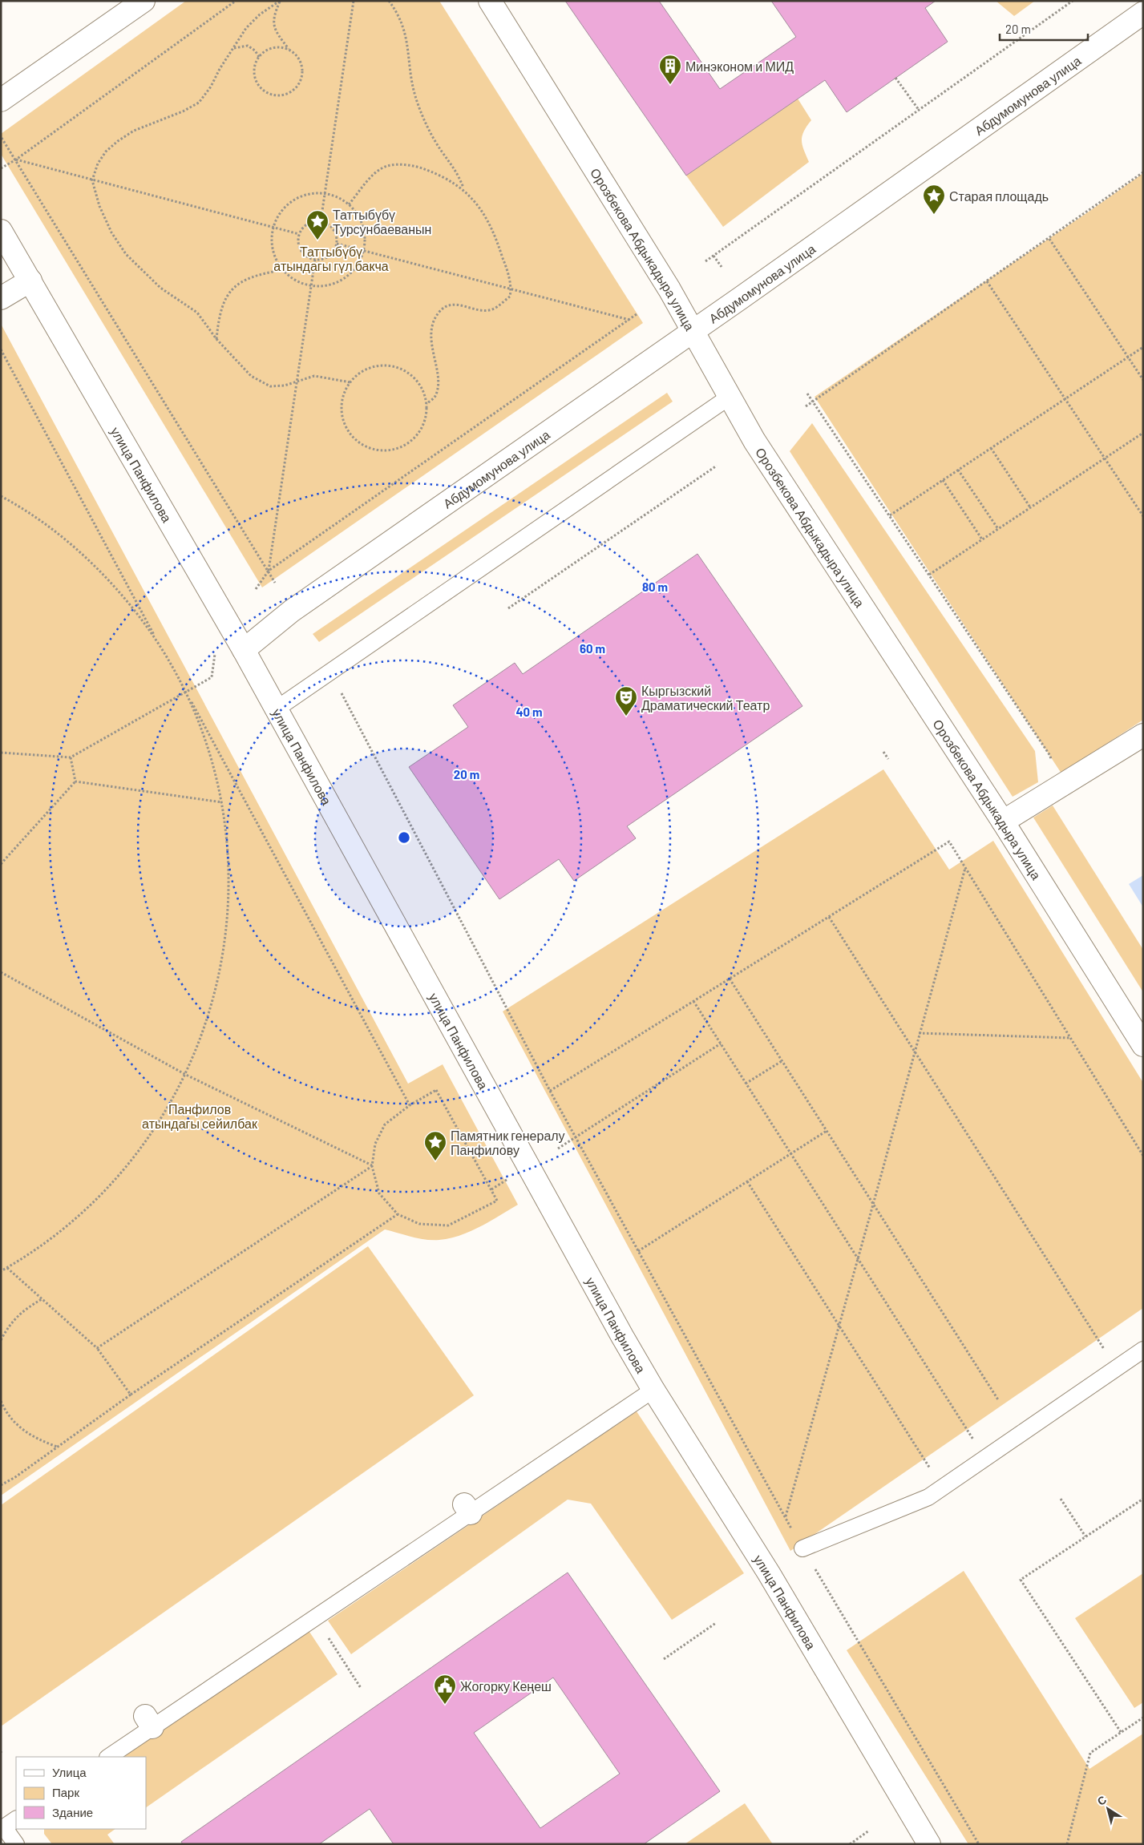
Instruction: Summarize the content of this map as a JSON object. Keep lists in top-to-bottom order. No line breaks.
{"streets":{"street":["Абдумомунова улица","Орозбекова Абдыкадыра улица","улица Панфилова"]},"crossings":[["Абдумомунова улица","Орозбекова Абдыкадыра улица"],["Абдумомунова улица","улица Панфилова"]],"parks":["Таттыбүбү атындагы гүл бакча","Панфилов атындагы сейилбак"],"places":{"building":["Минэконом и МИД"],"place":["Старая площадь","Таттыбүбү Турсунбаеванын","Памятник генералу Панфилову"],"theatre":["Кыргызский Драматический Театр"],"public building":["Жогорку Кеңеш"]},"legend":["Улица","Парк","Здание"],"scale_bar":"20 m","north":"top left","rings":["80 m","60 m","40 m","20 m"]}
